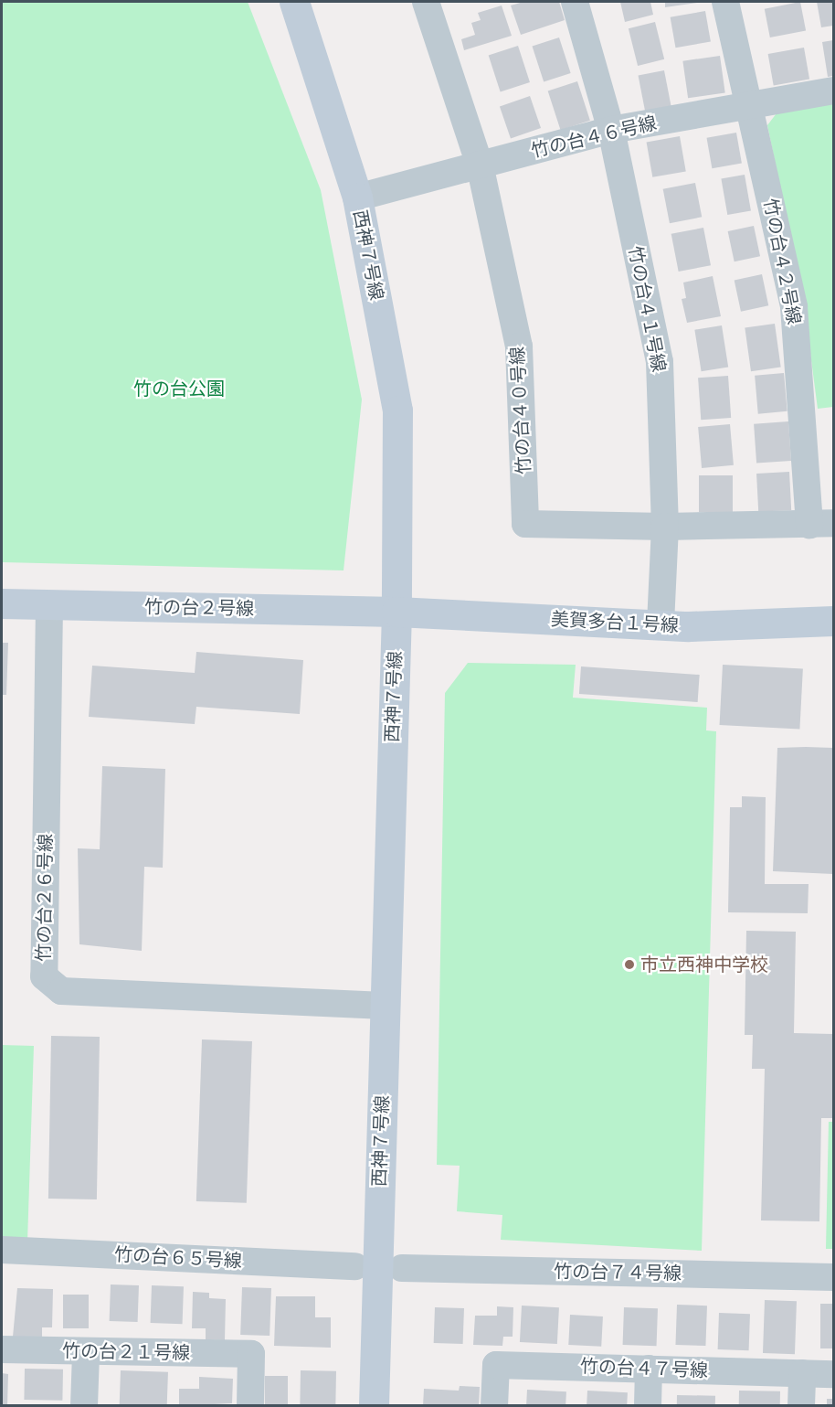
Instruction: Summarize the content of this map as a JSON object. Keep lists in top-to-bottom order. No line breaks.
{"streets":{"street":["竹の台４６号線","西神７号線","竹の台４２号線","竹の台４１号線","竹の台４０号線","竹の台２号線","美賀多台１号線","竹の台２６号線","竹の台６５号線","竹の台７４号線","竹の台２１号線","竹の台４７号線"]},"crossings":[["竹の台４６号線","西神７号線"],["竹の台４６号線","竹の台４２号線"],["竹の台４６号線","竹の台４１号線"],["竹の台４６号線","竹の台４０号線"],["西神７号線","竹の台２号線"],["西神７号線","美賀多台１号線"],["西神７号線","竹の台２６号線"],["竹の台４２号線","竹の台４０号線"],["竹の台４１号線","竹の台４０号線"],["竹の台４１号線","美賀多台１号線"],["竹の台２号線","美賀多台１号線"],["竹の台２号線","竹の台２６号線"]],"parks":["竹の台公園"],"places":["市立西神中学校"]}
